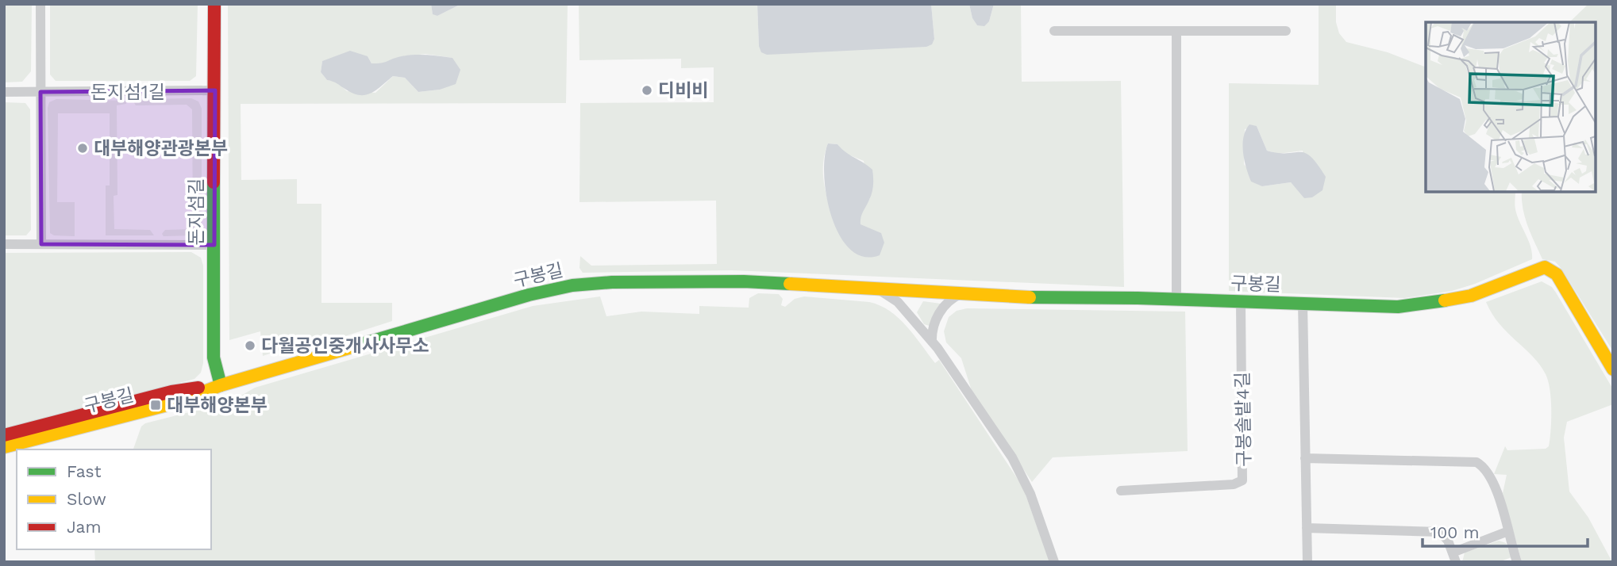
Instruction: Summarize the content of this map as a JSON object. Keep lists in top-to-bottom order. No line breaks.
{"streets":{"street":["돈지섬1길","돈지섬길","구봉길","구봉솔밭4길"]},"crossings":[["돈지섬1길","돈지섬길"],["돈지섬길","구봉길"],["구봉길","구봉솔밭4길"]],"places":{"other":["디비비","대부해양관광본부","다월공인중개사사무소"],"transit":["대부해양본부"]},"legend":["Fast","Slow","Jam"],"scale_bar":"100 m"}
